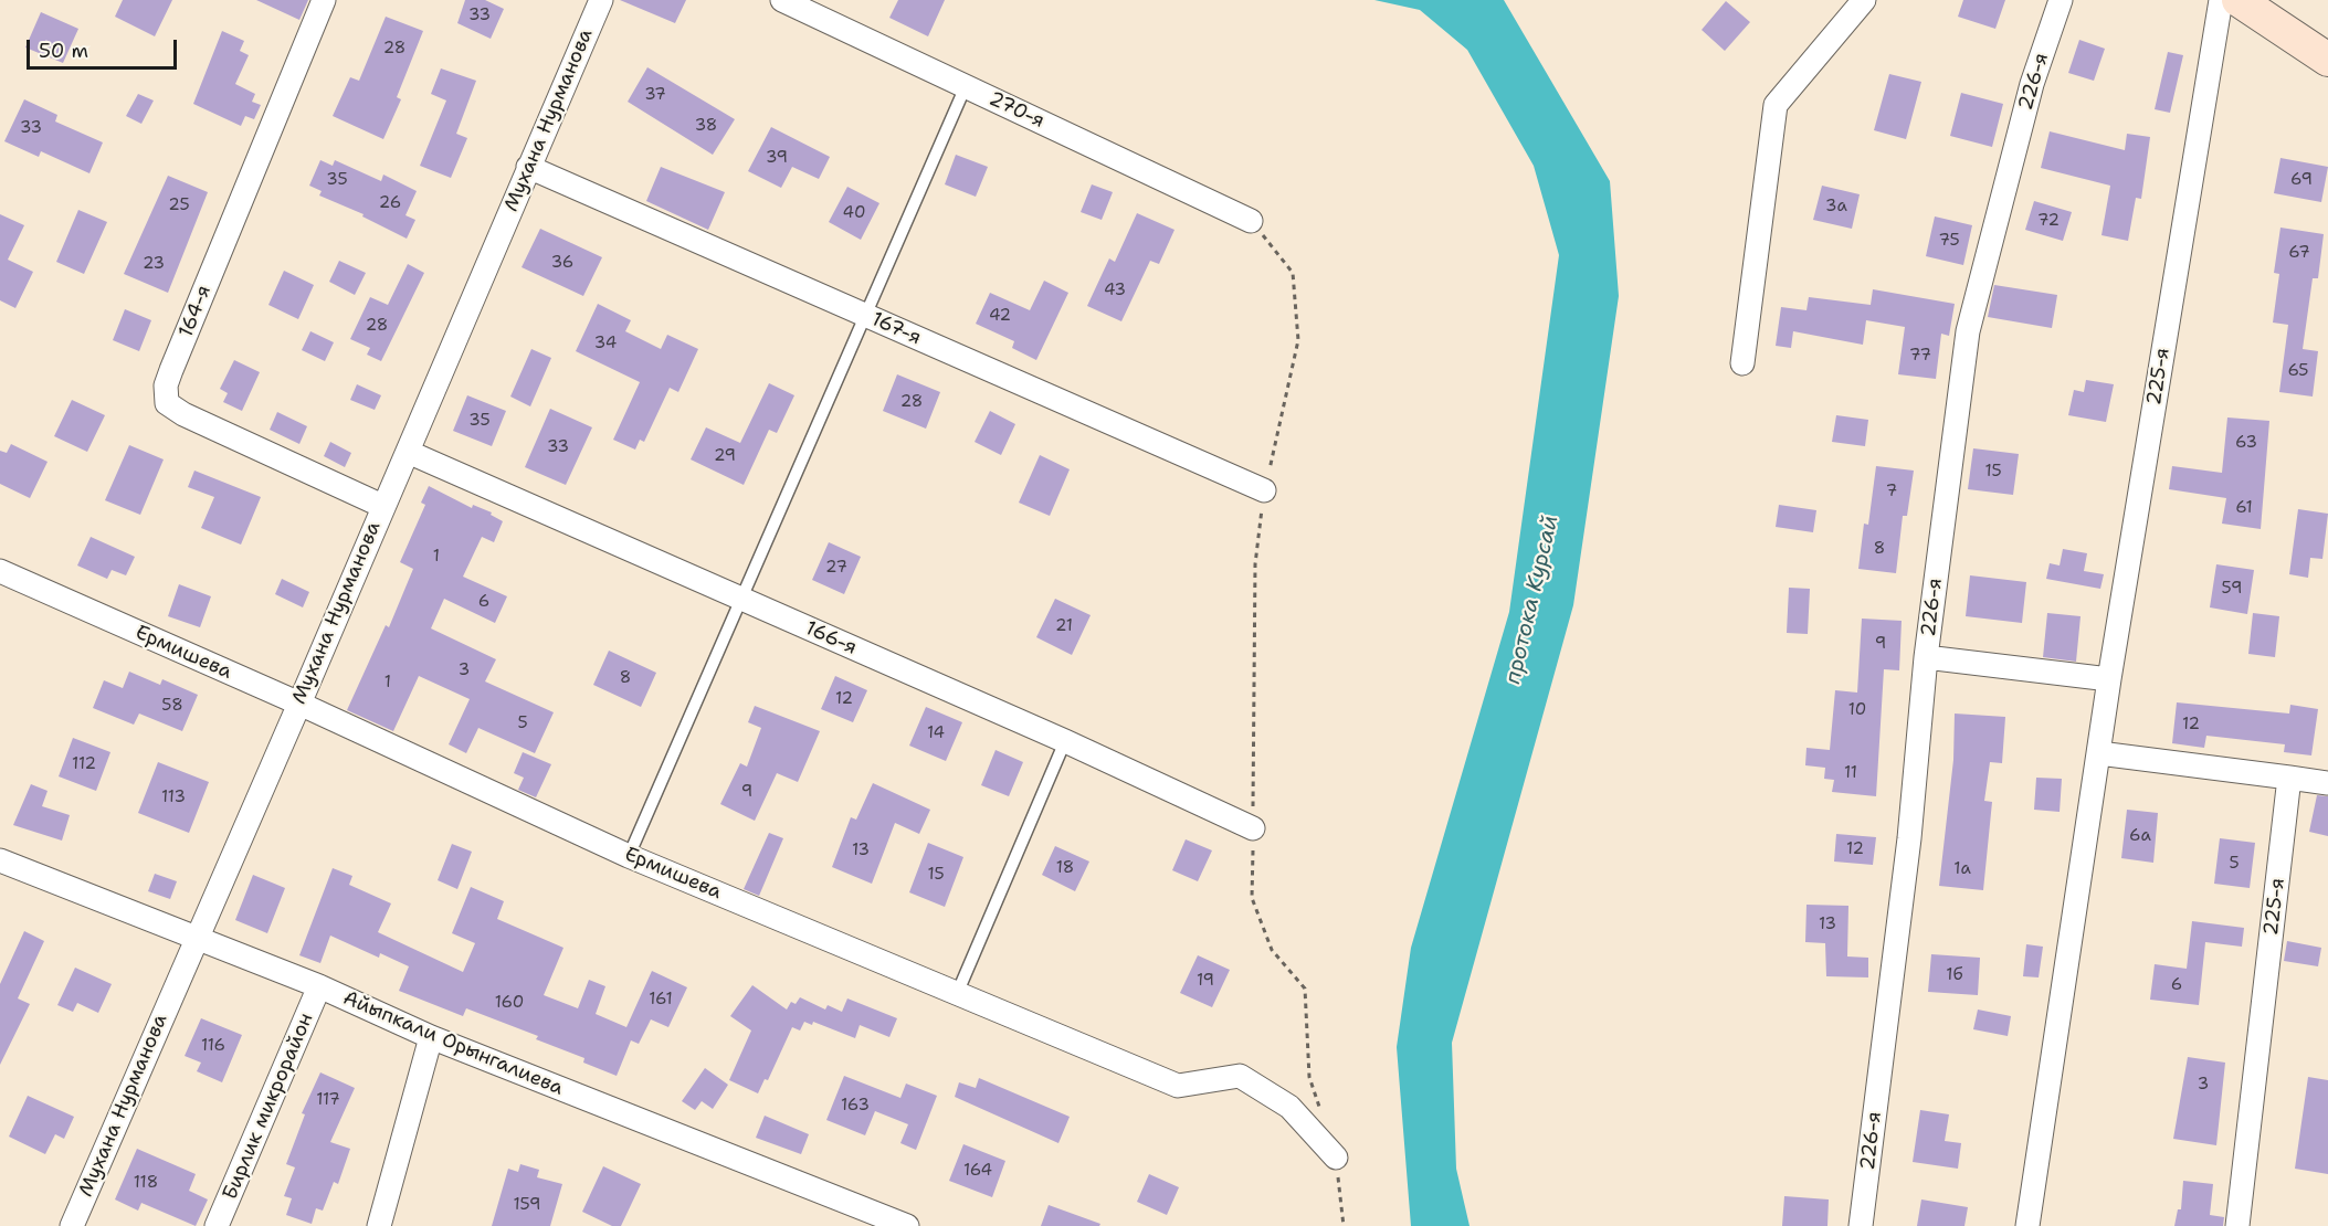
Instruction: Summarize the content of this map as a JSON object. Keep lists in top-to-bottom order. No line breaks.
{"streets":{"street":["226-я","270-я","Мухана Нурманова","164-я","167-я","225-я","166-я","Ермишева","Айыпкали Орынгалиева","Бирлик микрорайон"]},"crossings":[["Мухана Нурманова","164-я"],["Мухана Нурманова","167-я"],["Мухана Нурманова","166-я"],["Мухана Нурманова","Ермишева"],["Мухана Нурманова","Айыпкали Орынгалиева"],["Айыпкали Орынгалиева","Бирлик микрорайон"]],"water":["протока Курсай"],"house_numbers":["33","28","37","38","33","39","35","69","26","25","3а","40","72","75","67","36","23","43","42","28","34","77","65","28","35","63","33","29","15","7","61","8","1","27","59","6","21","9","3","8","1","12","58","10","5","12","14","112","11","9","113","6а","12","13","5","18","1а","15","13","1б","19","6","161","160","116","3","117","163","164","118","159"],"scale_bar":"50 m"}
